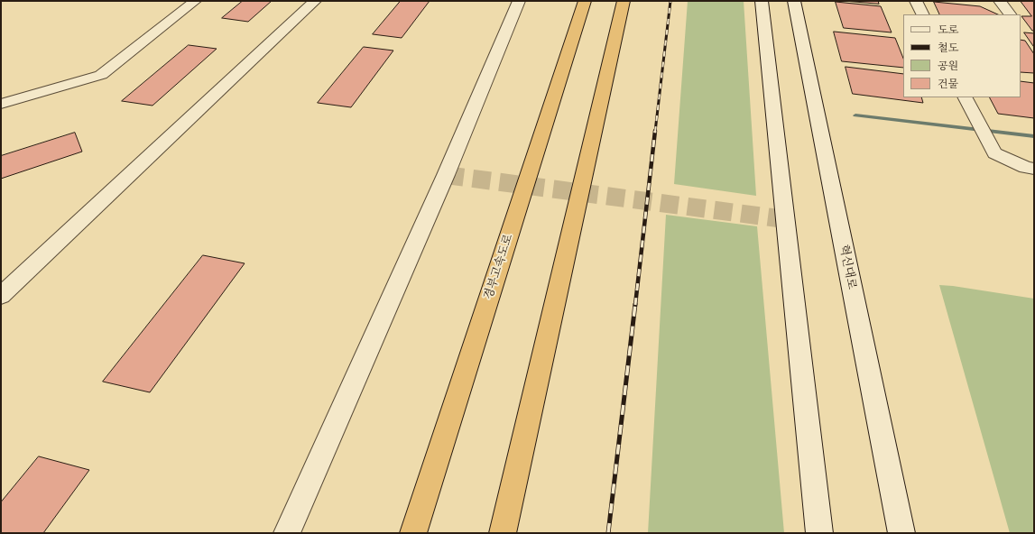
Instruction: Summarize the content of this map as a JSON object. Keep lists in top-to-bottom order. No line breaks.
{"streets":{"highway":["경부고속도로"],"street":["혁신대로"]},"legend":["도로","철도","공원","건물"]}
